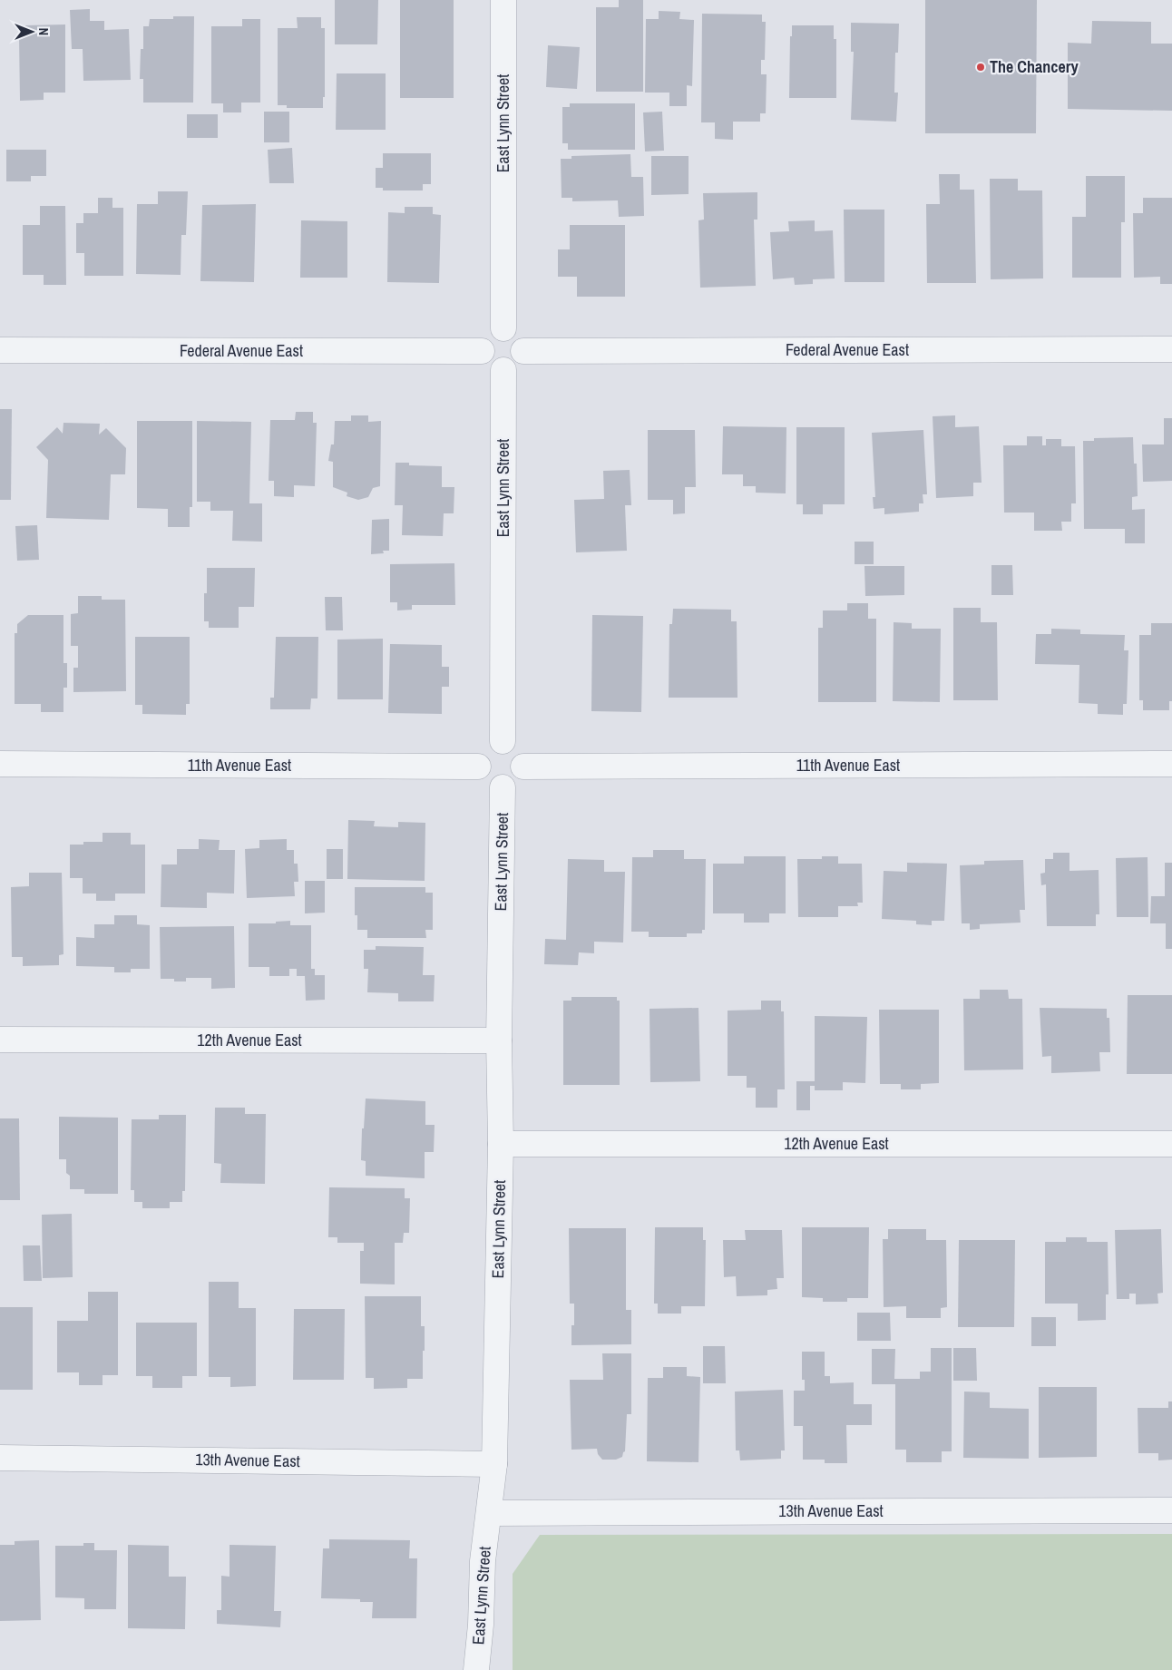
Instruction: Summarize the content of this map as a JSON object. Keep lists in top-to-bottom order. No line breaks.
{"streets":{"street":["East Lynn Street","Federal Avenue East","11th Avenue East","12th Avenue East","13th Avenue East"]},"crossings":[["East Lynn Street","Federal Avenue East"],["East Lynn Street","11th Avenue East"],["East Lynn Street","12th Avenue East"],["East Lynn Street","13th Avenue East"]],"places":["The Chancery"],"north":"right"}
